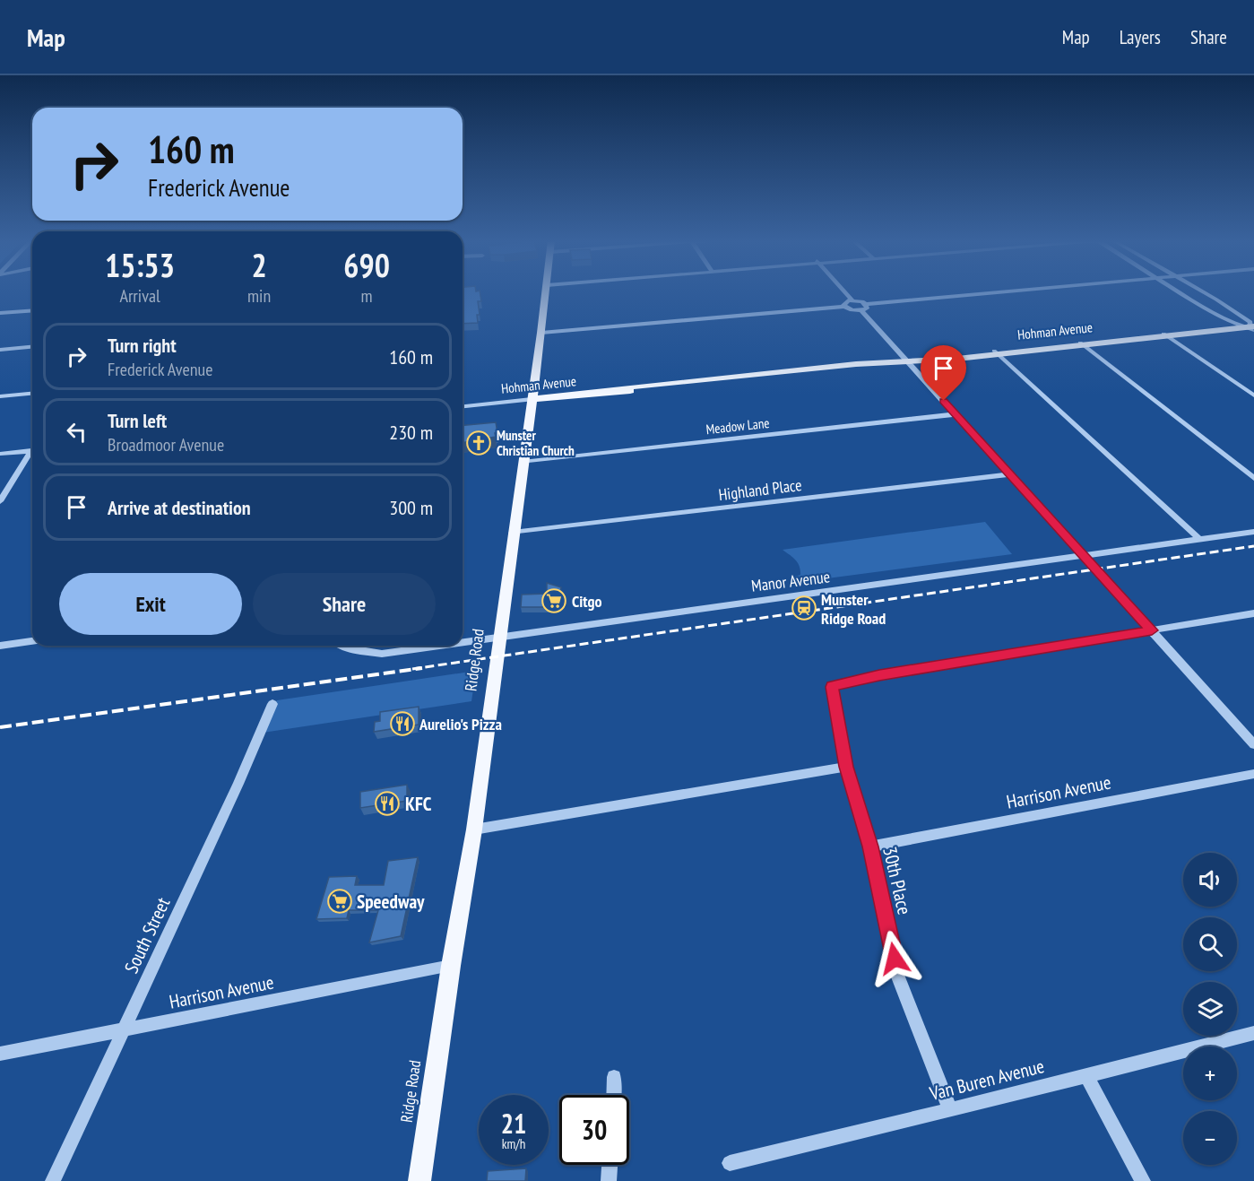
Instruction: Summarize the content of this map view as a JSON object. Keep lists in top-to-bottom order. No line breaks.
{"streets":{"main road":["Hohman Avenue","Ridge Road"],"street":["Meadow Lane","Highland Place","Manor Avenue","Harrison Avenue","30th Place","South Street","Van Buren Avenue"]},"crossings":[["Hohman Avenue","Ridge Road"],["Meadow Lane","Ridge Road"],["Highland Place","Ridge Road"],["Manor Avenue","Ridge Road"],["Ridge Road","Harrison Avenue"],["Harrison Avenue","30th Place"],["Harrison Avenue","South Street"],["30th Place","Van Buren Avenue"]],"places":{"church":["Munster Christian Church"],"supermarket":["Citgo","Speedway"],"station":["Munster Ridge Road"],"restaurant":["Aurelio's Pizza","KFC"]},"page":{"header":"Map","nav":["Map","Layers","Share"],"turn":["160 m","Frederick Avenue"],"eta":["15:53","Arrival","2","min","690","m"],"list":[{"name":"Turn right","note":"Frederick Avenue","value":"160 m"},{"name":"Turn left","note":"Broadmoor Avenue","value":"230 m"},{"name":"Arrive at destination","value":"300 m"}],"buttons":["Exit","Share"],"map_buttons":["+","−"],"speed":"21 km/h","limit":"30"}}
